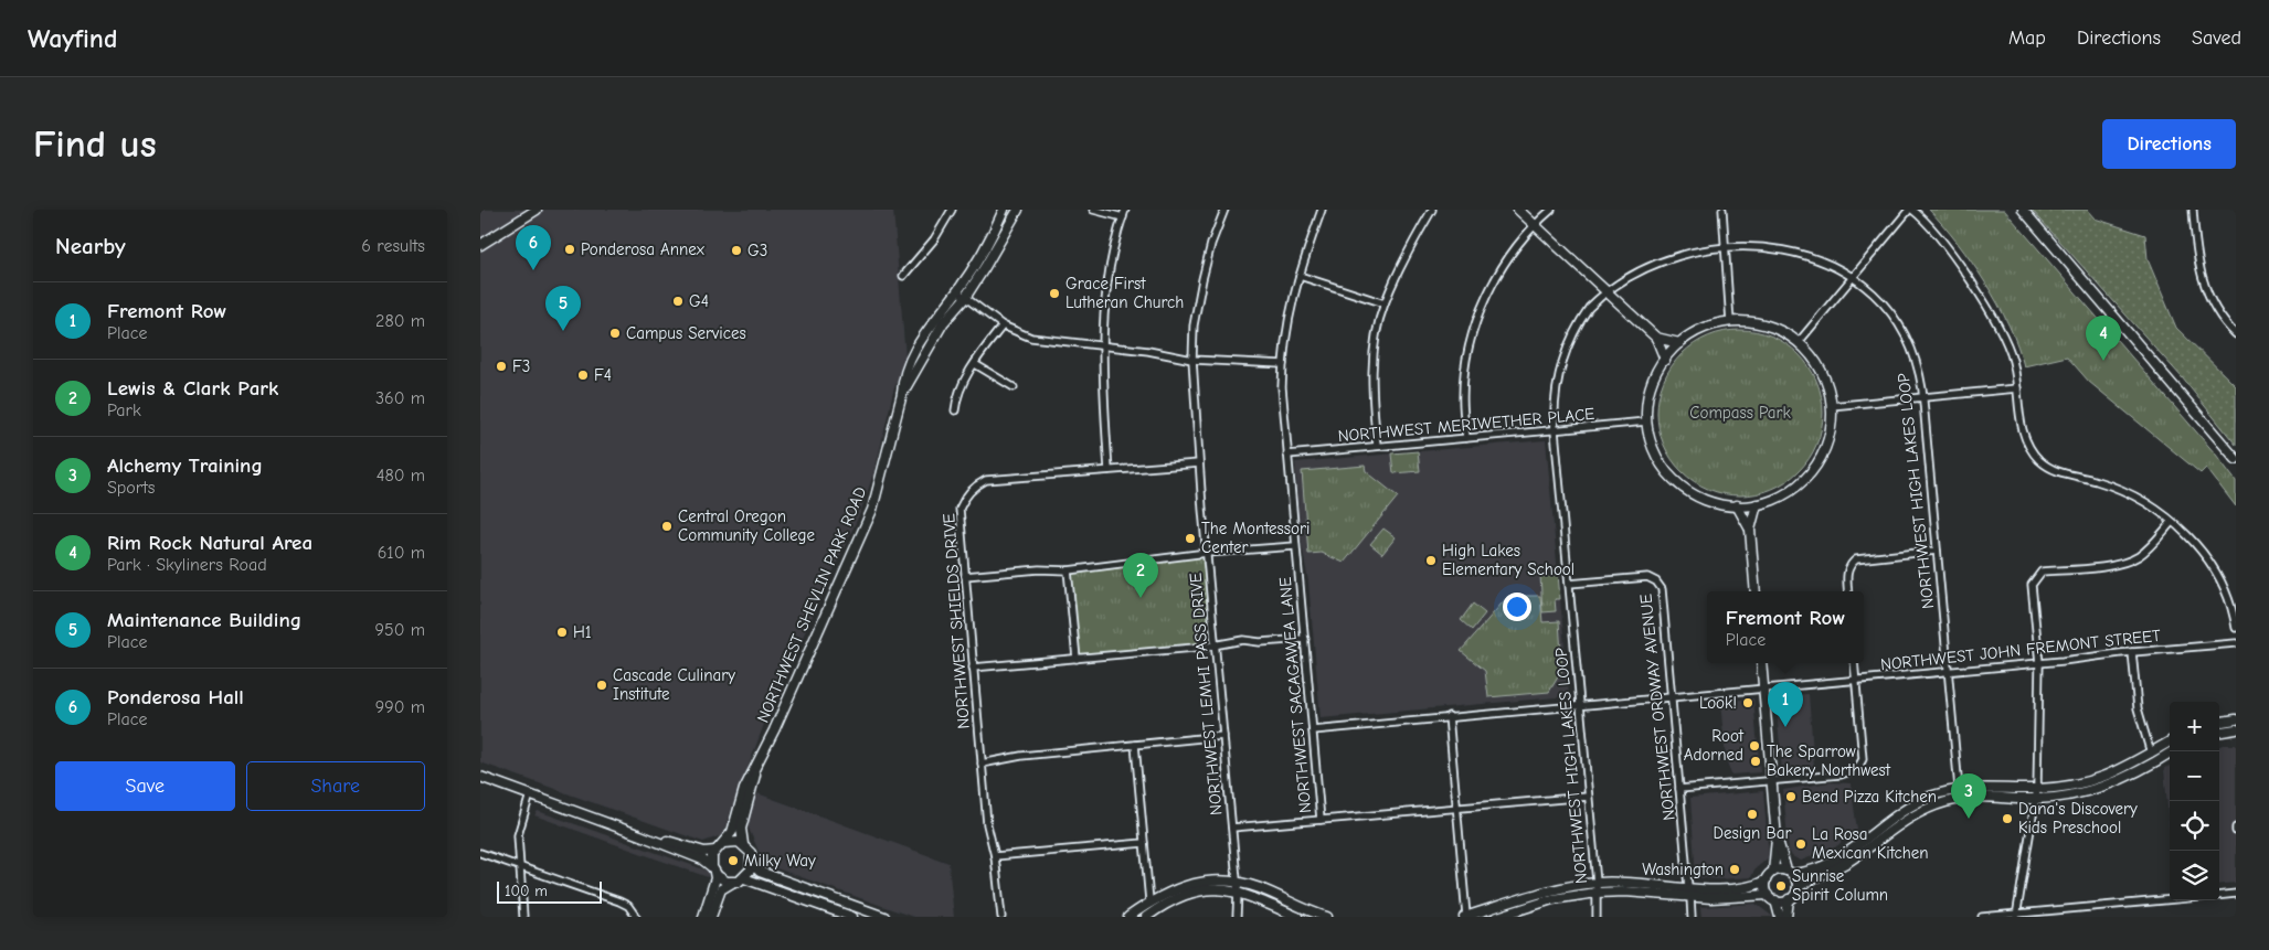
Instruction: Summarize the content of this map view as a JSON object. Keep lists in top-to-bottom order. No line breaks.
{"streets":{"main road":["NORTHWEST SHEVLIN PARK ROAD"],"street":["NORTHWEST MERIWETHER PLACE","NORTHWEST HIGH LAKES LOOP","NORTHWEST SHIELDS DRIVE","NORTHWEST JOHN FREMONT STREET","NORTHWEST LEMHI PASS DRIVE","NORTHWEST SACAGAWEA LANE","NORTHWEST ORDWAY AVENUE"]},"crossings":[["NORTHWEST MERIWETHER PLACE","NORTHWEST HIGH LAKES LOOP"],["NORTHWEST MERIWETHER PLACE","NORTHWEST SACAGAWEA LANE"],["NORTHWEST HIGH LAKES LOOP","NORTHWEST JOHN FREMONT STREET"],["NORTHWEST HIGH LAKES LOOP","NORTHWEST ORDWAY AVENUE"],["NORTHWEST SHIELDS DRIVE","NORTHWEST LEMHI PASS DRIVE"],["NORTHWEST JOHN FREMONT STREET","NORTHWEST SACAGAWEA LANE"],["NORTHWEST JOHN FREMONT STREET","NORTHWEST ORDWAY AVENUE"]],"parks":["Compass Park"],"places":["Ponderosa Annex","G3","Grace First Lutheran Church","G4","Campus Services","F3","F4","Central Oregon Community College","The Montessori Center","High Lakes Elementary School","H1","Cascade Culinary Institute","Look!","Root Adorned","The Sparrow Bakery Northwest","Bend Pizza Kitchen","Design Bar","Dana's Discovery Kids Preschool","La Rosa Mexican Kitchen","Milky Way","Washington","Sunrise Spirit Column"],"scale_bar":"100 m","page":{"header":"Wayfind","nav":["Map","Directions","Saved"],"buttons":["Directions",["Save","Share"]],"title":"Find us","heading":["Nearby","6 results"],"pins":["6","5","4","2","1","3"],"list":[{"mark":"1","name":"Fremont Row","note":"Place","value":"280 m"},{"mark":"2","name":"Lewis & Clark Park","note":"Park","value":"360 m"},{"mark":"3","name":"Alchemy Training","note":"Sports","value":"480 m"},{"mark":"4","name":"Rim Rock Natural Area","note":"Park · Skyliners Road","value":"610 m"},{"mark":"5","name":"Maintenance Building","note":"Place","value":"950 m"},{"mark":"6","name":"Ponderosa Hall","note":"Place","value":"990 m"}],"popup":["Fremont Row","Place"],"map_buttons":["+","−"],"scale":"100 m"}}
